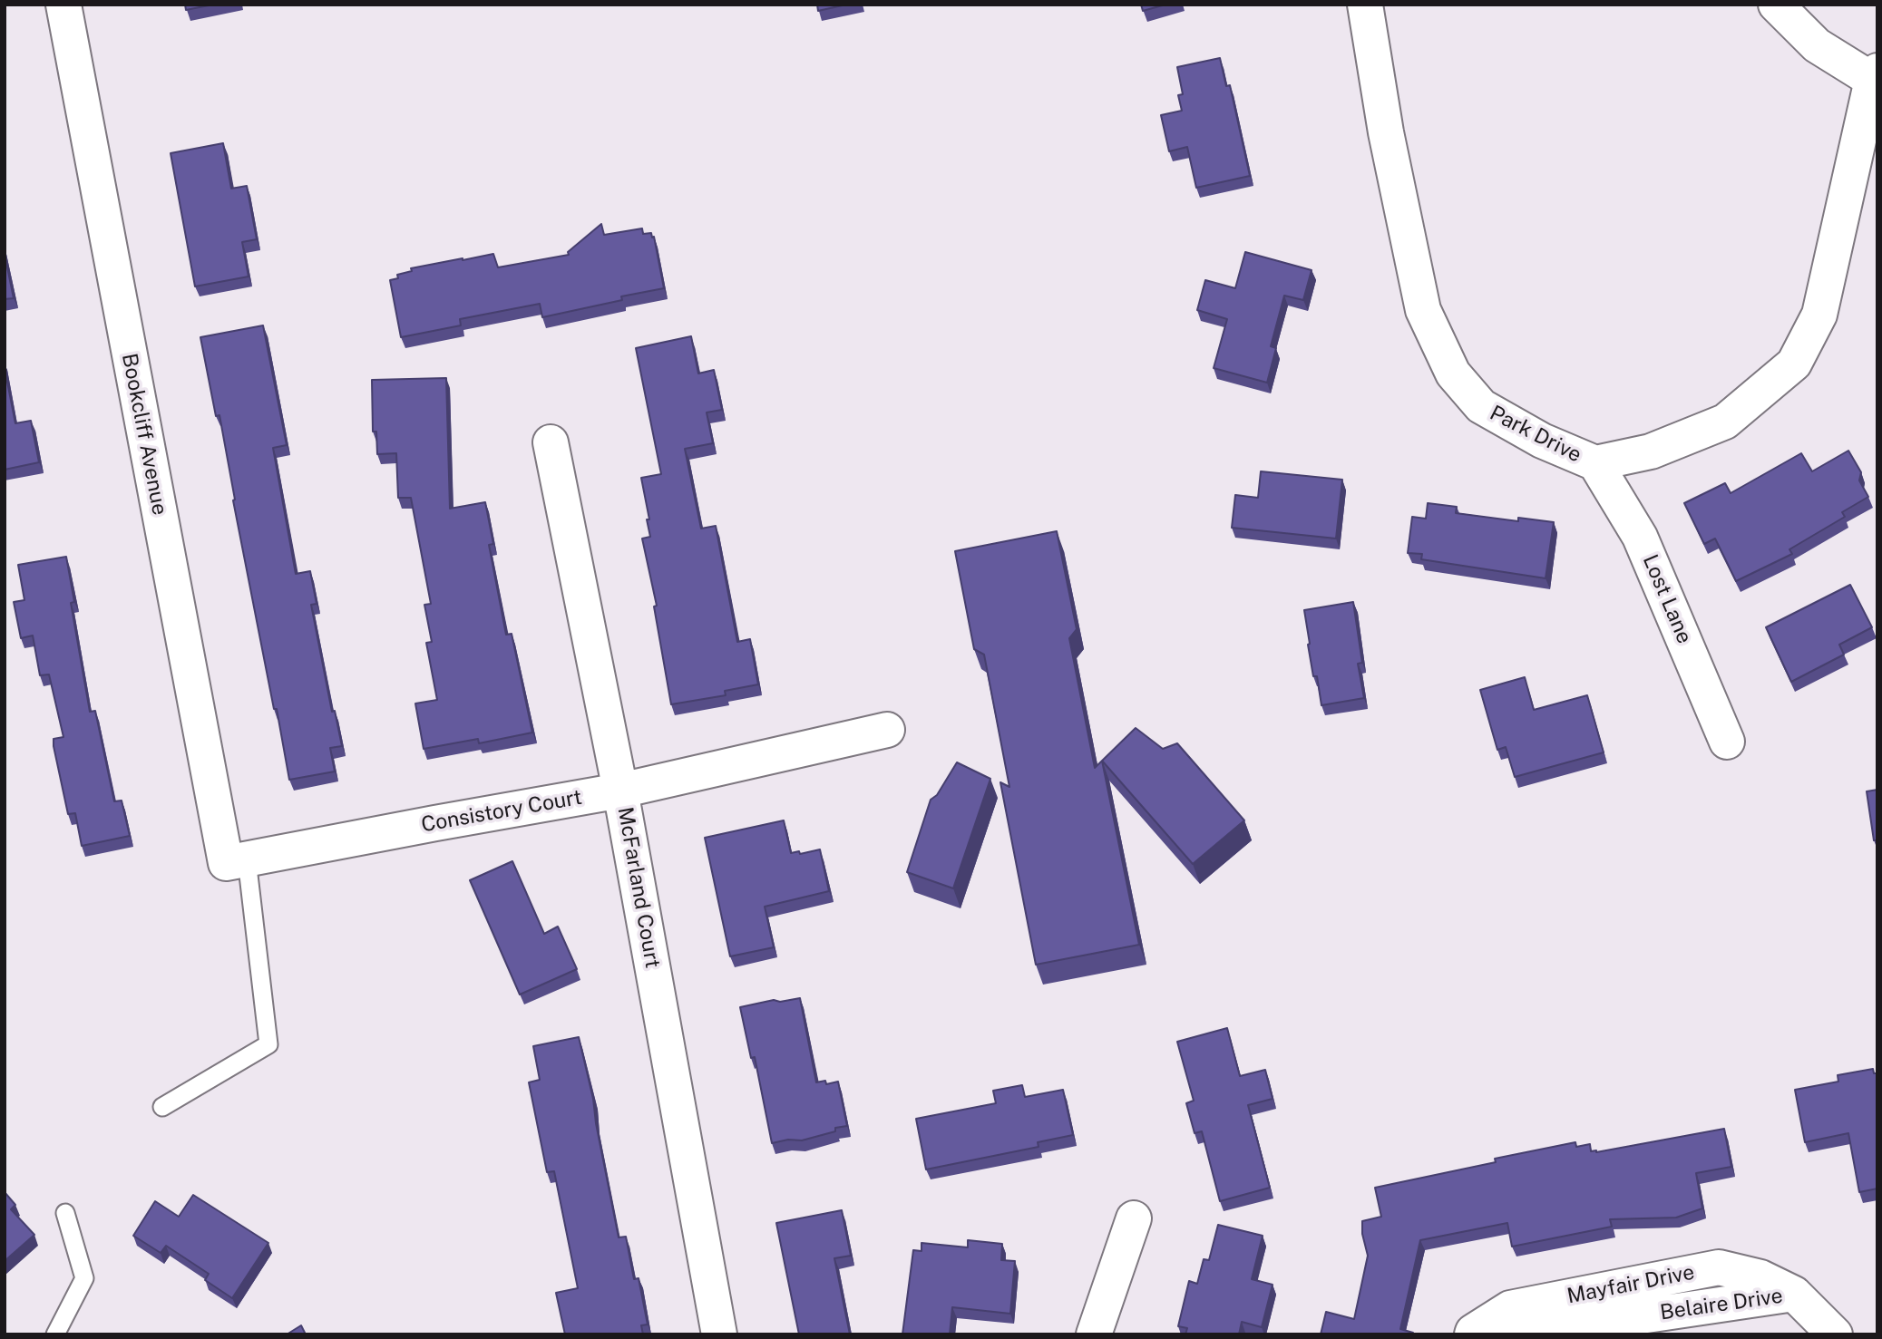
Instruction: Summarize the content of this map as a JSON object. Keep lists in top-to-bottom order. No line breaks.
{"streets":{"street":["Bookcliff Avenue","Park Drive","Lost Lane","Consistory Court","McFarland Court","Mayfair Drive","Belaire Drive"]},"crossings":[["Bookcliff Avenue","Consistory Court"],["Park Drive","Lost Lane"],["Consistory Court","McFarland Court"],["Mayfair Drive","Belaire Drive"]]}
